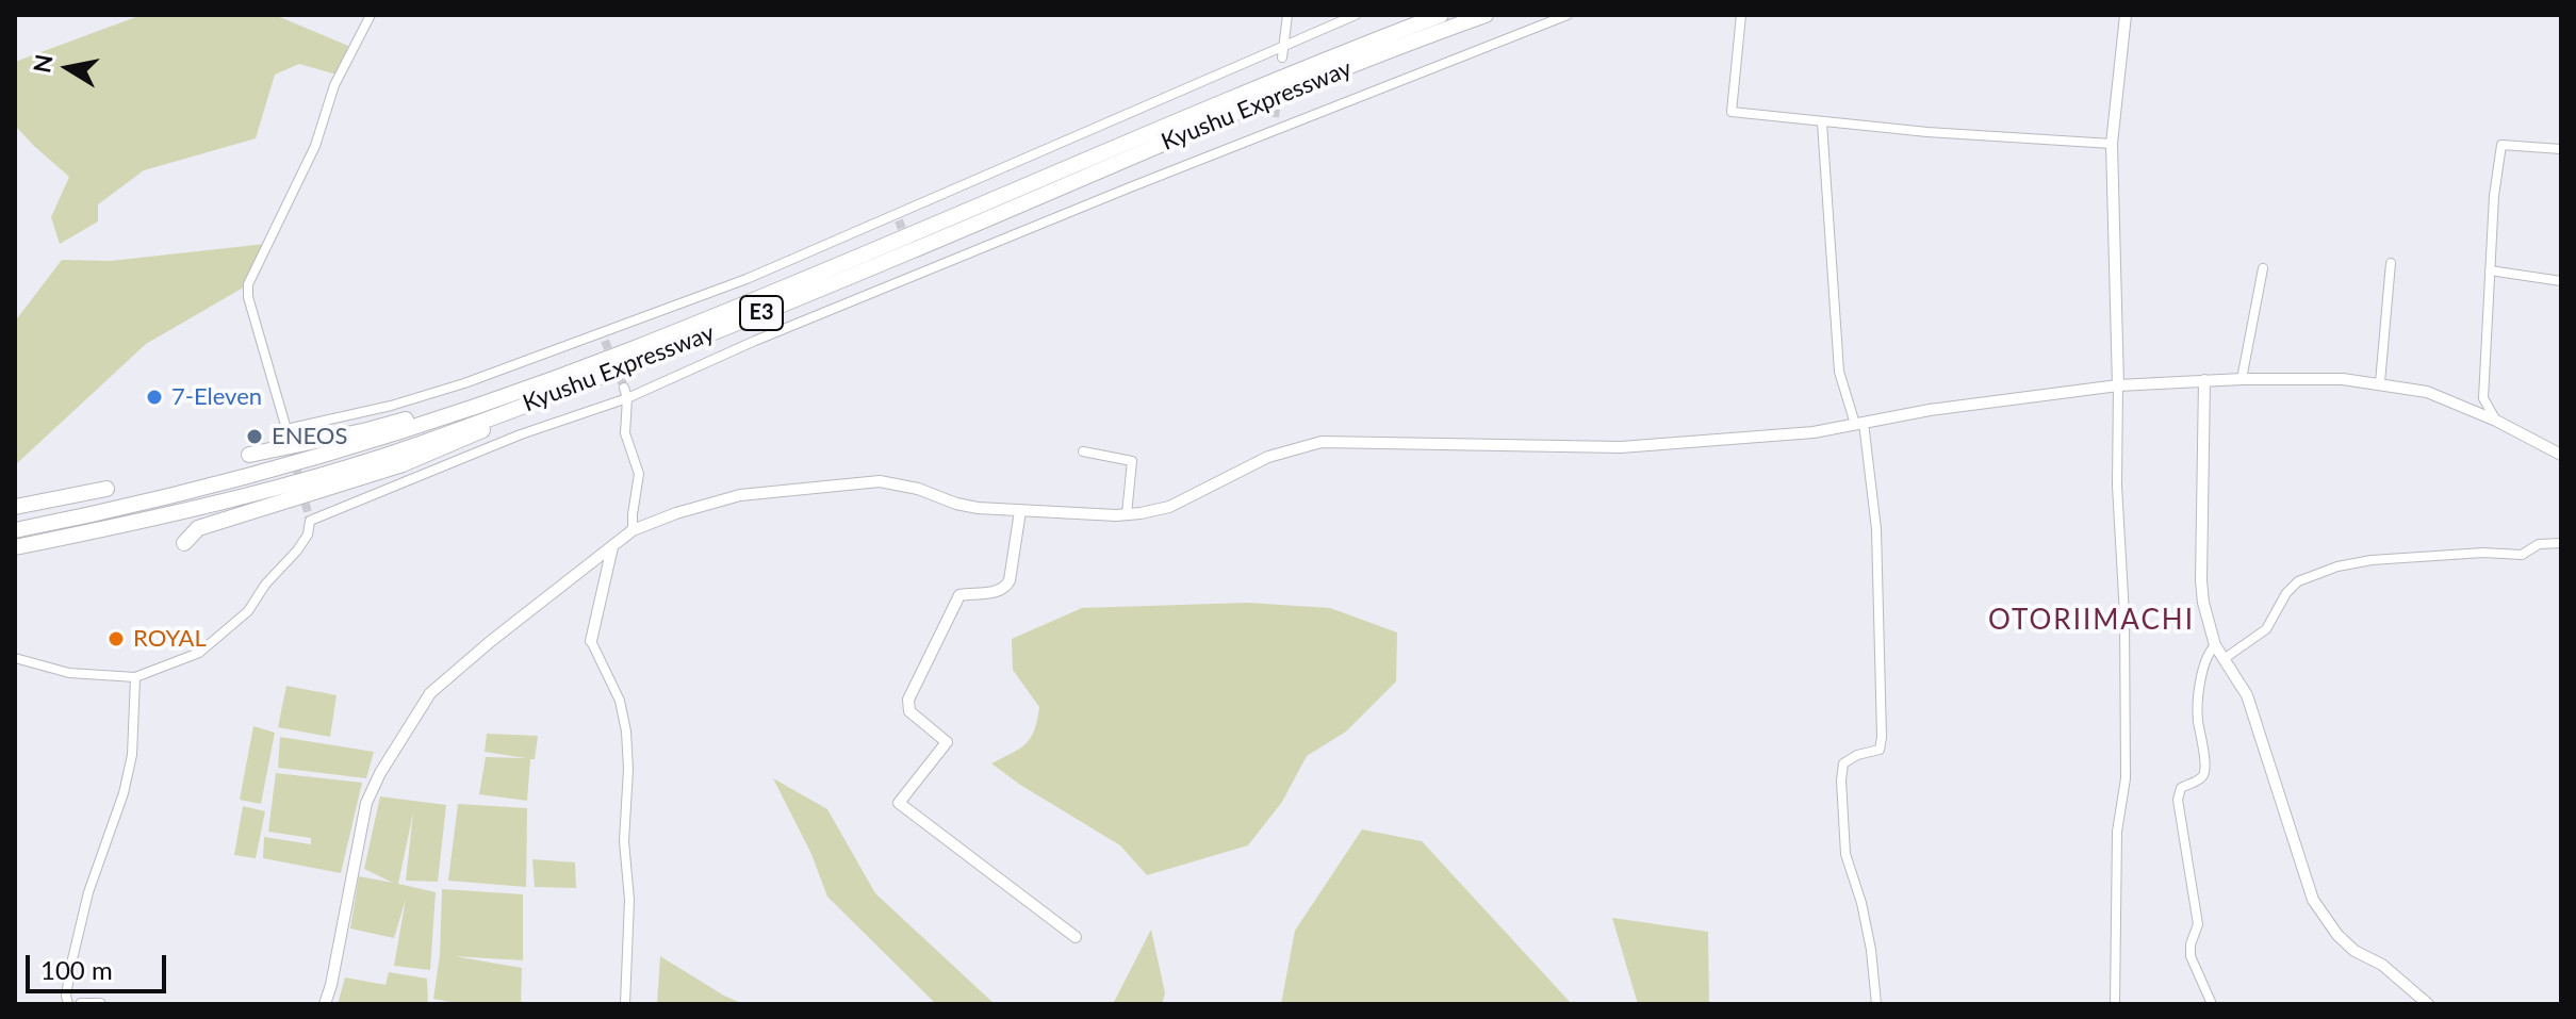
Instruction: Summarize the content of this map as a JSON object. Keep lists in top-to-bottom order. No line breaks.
{"streets":{"highway":["Kyushu Expressway","E3"]},"districts":["OTORIIMACHI"],"places":["7-Eleven","ENEOS","ROYAL"],"scale_bar":"100 m","north":"left"}
